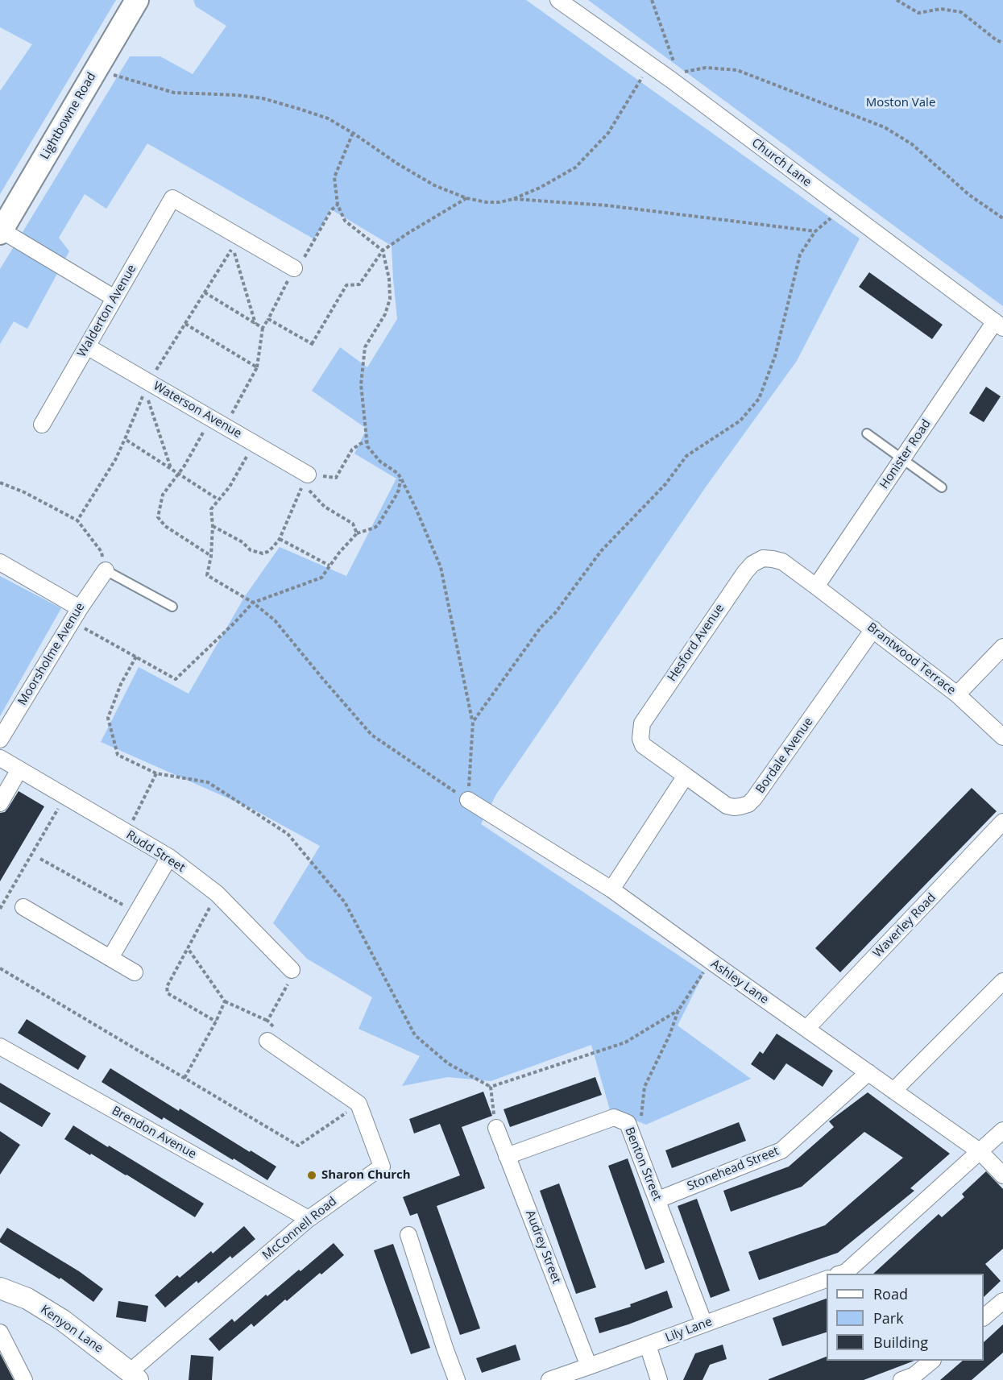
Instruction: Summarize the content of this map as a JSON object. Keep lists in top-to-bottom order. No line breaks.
{"streets":{"main road":["Lightbowne Road"],"street":["Church Lane","Walderton Avenue","Waterson Avenue","Honister Road","Hesford Avenue","Moorsholme Avenue","Brantwood Terrace","Bordale Avenue","Rudd Street","Waverley Road","Ashley Lane","Brendon Avenue","Benton Street","Stonehead Street","McConnell Road","Audrey Street","Kenyon Lane","Lily Lane"]},"crossings":[["Church Lane","Honister Road"],["Walderton Avenue","Waterson Avenue"],["Honister Road","Hesford Avenue"],["Honister Road","Brantwood Terrace"],["Hesford Avenue","Brantwood Terrace"],["Hesford Avenue","Bordale Avenue"],["Brantwood Terrace","Bordale Avenue"],["Waverley Road","Ashley Lane"],["Ashley Lane","Stonehead Street"],["Brendon Avenue","McConnell Road"],["Benton Street","Stonehead Street"],["Benton Street","Audrey Street"],["Benton Street","Lily Lane"],["McConnell Road","Kenyon Lane"],["Audrey Street","Lily Lane"]],"parks":["Moston Vale"],"places":["Sharon Church"],"legend":["Road","Park","Building"]}
